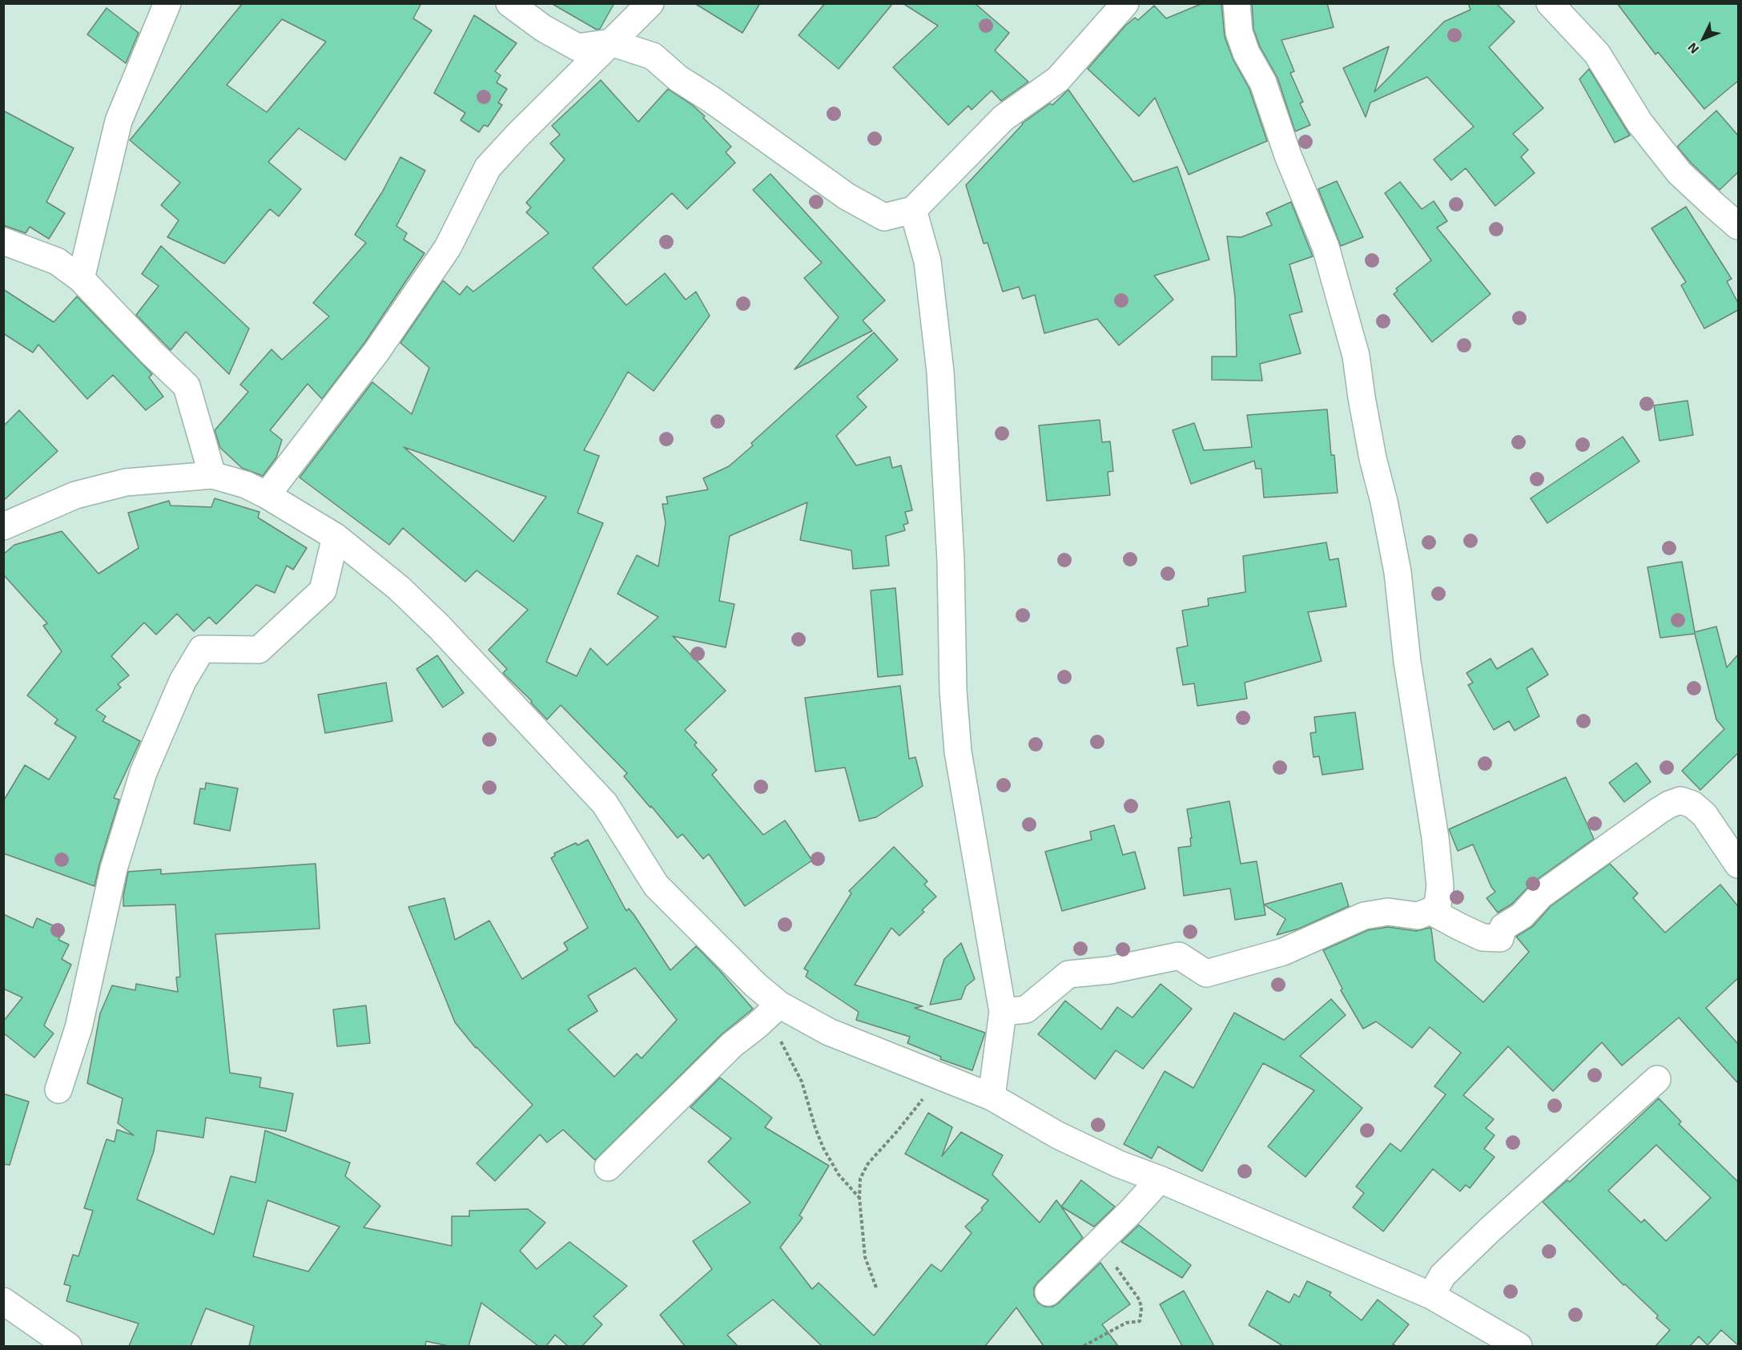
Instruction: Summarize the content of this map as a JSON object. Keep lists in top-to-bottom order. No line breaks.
{"north":"bottom left"}
